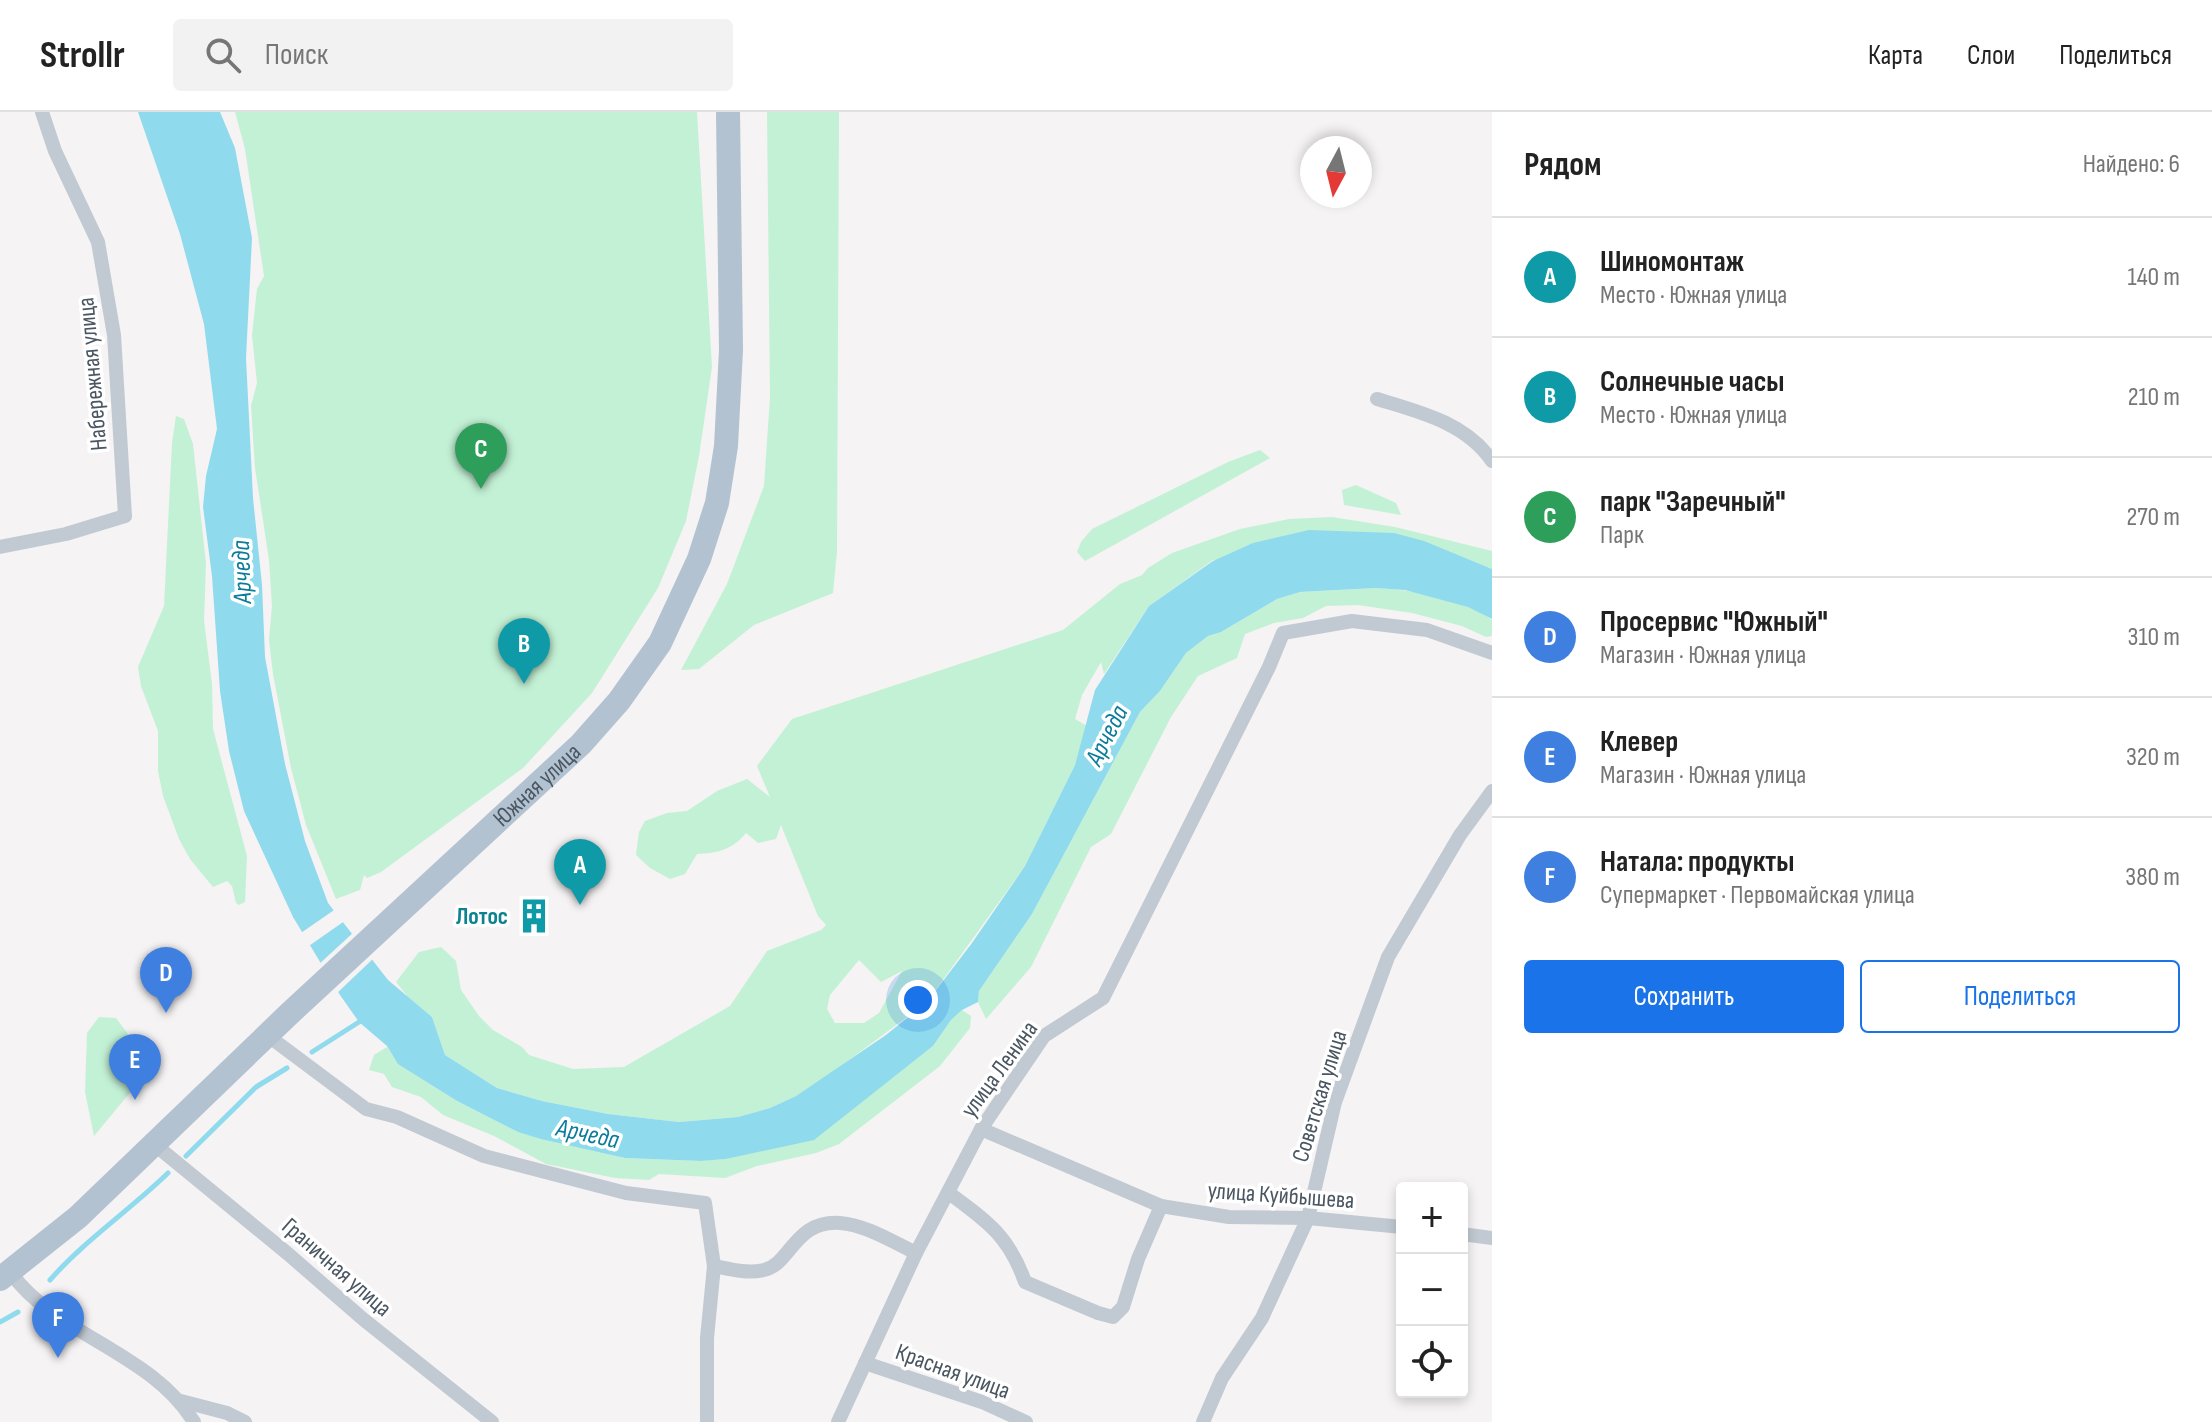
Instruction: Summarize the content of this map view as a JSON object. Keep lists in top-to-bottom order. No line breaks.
{"streets":{"main road":["Южная улица"],"street":["Набережная улица","улица Ленина","Советская улица","улица Куйбышева","Граничная улица","Красная улица"]},"crossings":[["Южная улица","Граничная улица"],["улица Ленина","улица Куйбышева"],["улица Ленина","Красная улица"],["Советская улица","улица Куйбышева"]],"water":["Арчеда"],"places":{"building":["Лотос"]},"north":"bottom","page":{"header":"Strollr","search":"Поиск","nav":["Карта","Слои","Поделиться"],"heading":["Рядом","Найдено: 6"],"list":[{"mark":"A","name":"Шиномонтаж","note":"Место · Южная улица","value":"140 m"},{"mark":"B","name":"Солнечные часы","note":"Место · Южная улица","value":"210 m"},{"mark":"C","name":"парк \"Заречный\"","note":"Парк","value":"270 m"},{"mark":"D","name":"Просервис \"Южный\"","note":"Магазин · Южная улица","value":"310 m"},{"mark":"E","name":"Клевер","note":"Магазин · Южная улица","value":"320 m"},{"mark":"F","name":"Натала: продукты","note":"Супермаркет · Первомайская улица","value":"380 m"}],"pins":["C","B","A","D","E","F"],"buttons":["Сохранить","Поделиться"],"map_buttons":["+","−"]}}
